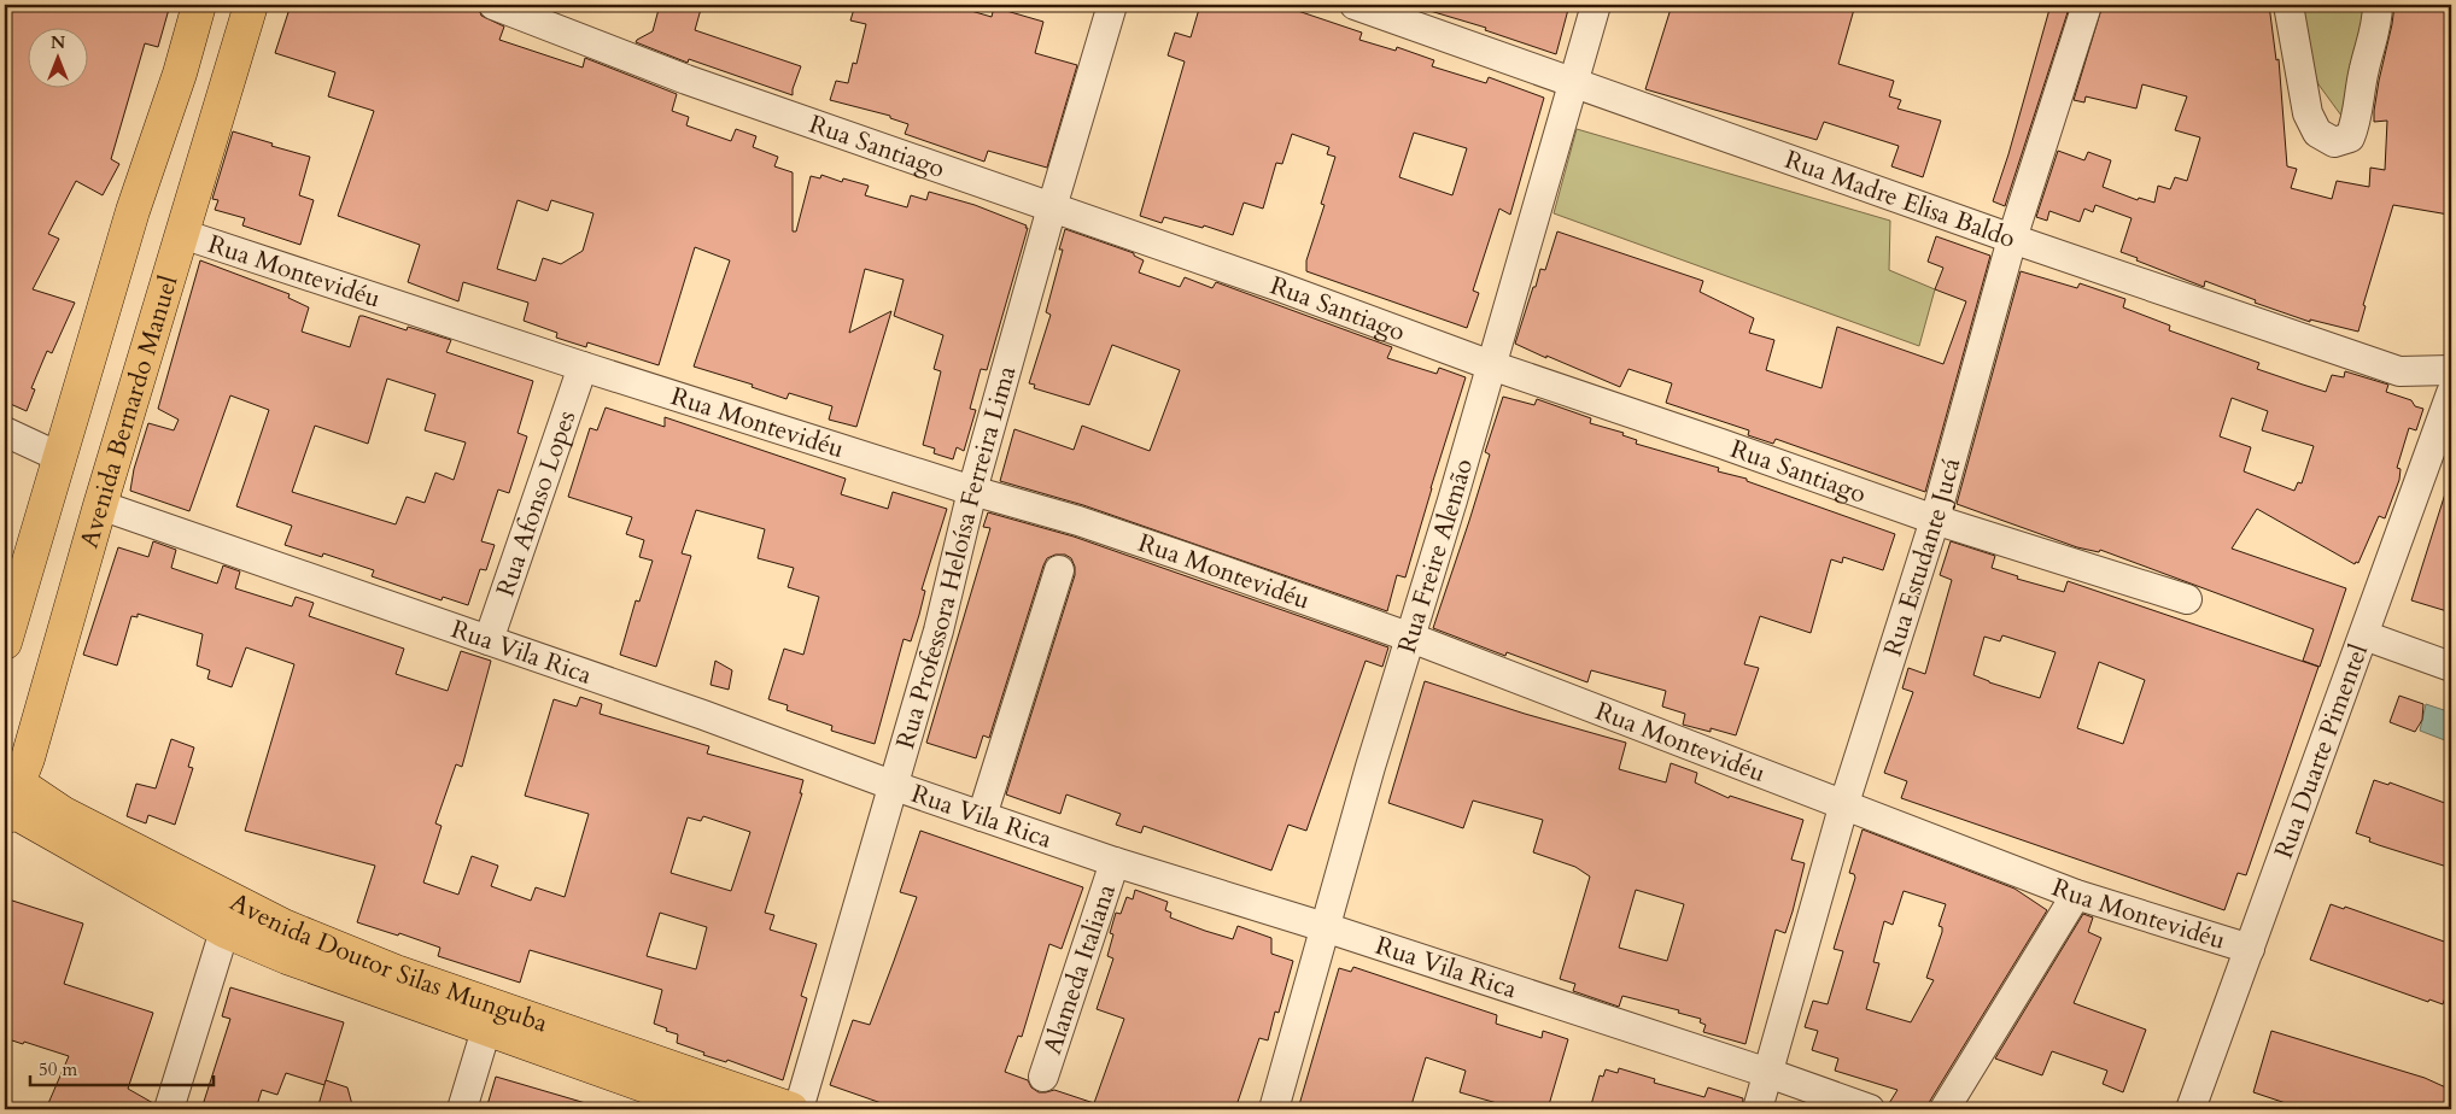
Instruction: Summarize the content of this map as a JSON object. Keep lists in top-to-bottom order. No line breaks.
{"streets":{"main road":["Avenida Bernardo Manuel","Avenida Doutor Silas Munguba"],"street":["Rua Santiago","Rua Madre Elisa Baldo","Rua Montevidéu","Rua Afonso Lopes","Rua Professora Heloísa Ferreira Lima","Rua Freire Alemão","Rua Estudante Jucá","Rua Vila Rica","Rua Duarte Pimentel","Alameda Italiana"]},"crossings":[["Rua Santiago","Rua Professora Heloísa Ferreira Lima"],["Rua Santiago","Rua Freire Alemão"],["Rua Santiago","Rua Estudante Jucá"],["Rua Madre Elisa Baldo","Rua Freire Alemão"],["Rua Madre Elisa Baldo","Rua Estudante Jucá"],["Rua Montevidéu","Avenida Bernardo Manuel"],["Rua Montevidéu","Rua Afonso Lopes"],["Rua Montevidéu","Rua Professora Heloísa Ferreira Lima"],["Rua Montevidéu","Rua Freire Alemão"],["Rua Montevidéu","Rua Estudante Jucá"],["Rua Montevidéu","Rua Duarte Pimentel"],["Avenida Bernardo Manuel","Rua Vila Rica"],["Avenida Bernardo Manuel","Avenida Doutor Silas Munguba"],["Rua Afonso Lopes","Rua Vila Rica"],["Rua Professora Heloísa Ferreira Lima","Rua Vila Rica"],["Rua Freire Alemão","Rua Vila Rica"],["Rua Estudante Jucá","Rua Vila Rica"],["Rua Vila Rica","Alameda Italiana"]],"scale_bar":"50 m","north":"top"}
